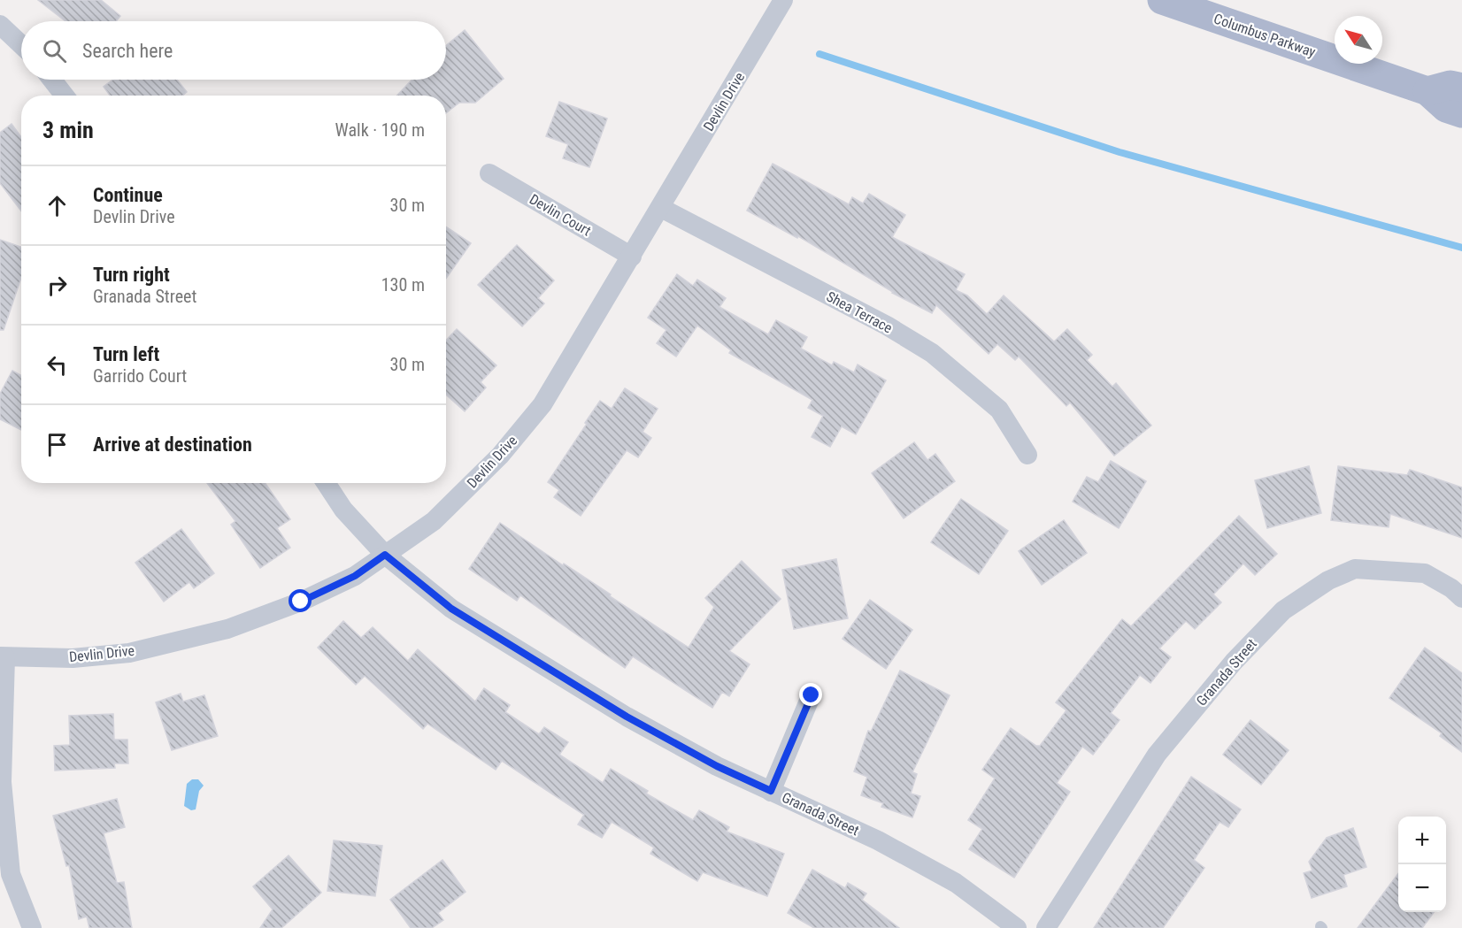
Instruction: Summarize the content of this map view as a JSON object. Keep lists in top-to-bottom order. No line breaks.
{"streets":{"main road":["Columbus Parkway"],"street":["Devlin Drive","Devlin Court","Shea Terrace","Granada Street"]},"crossings":[["Devlin Drive","Devlin Court"],["Devlin Drive","Shea Terrace"],["Devlin Drive","Granada Street"]],"north":"top left","page":{"search":"Search here","heading":["3 min","Walk · 190 m"],"list":[["Continue","Devlin Drive","30 m"],["Turn right","Granada Street","130 m"],["Turn left","Garrido Court","30 m"],"Arrive at destination"],"map_buttons":["+","−"]}}
